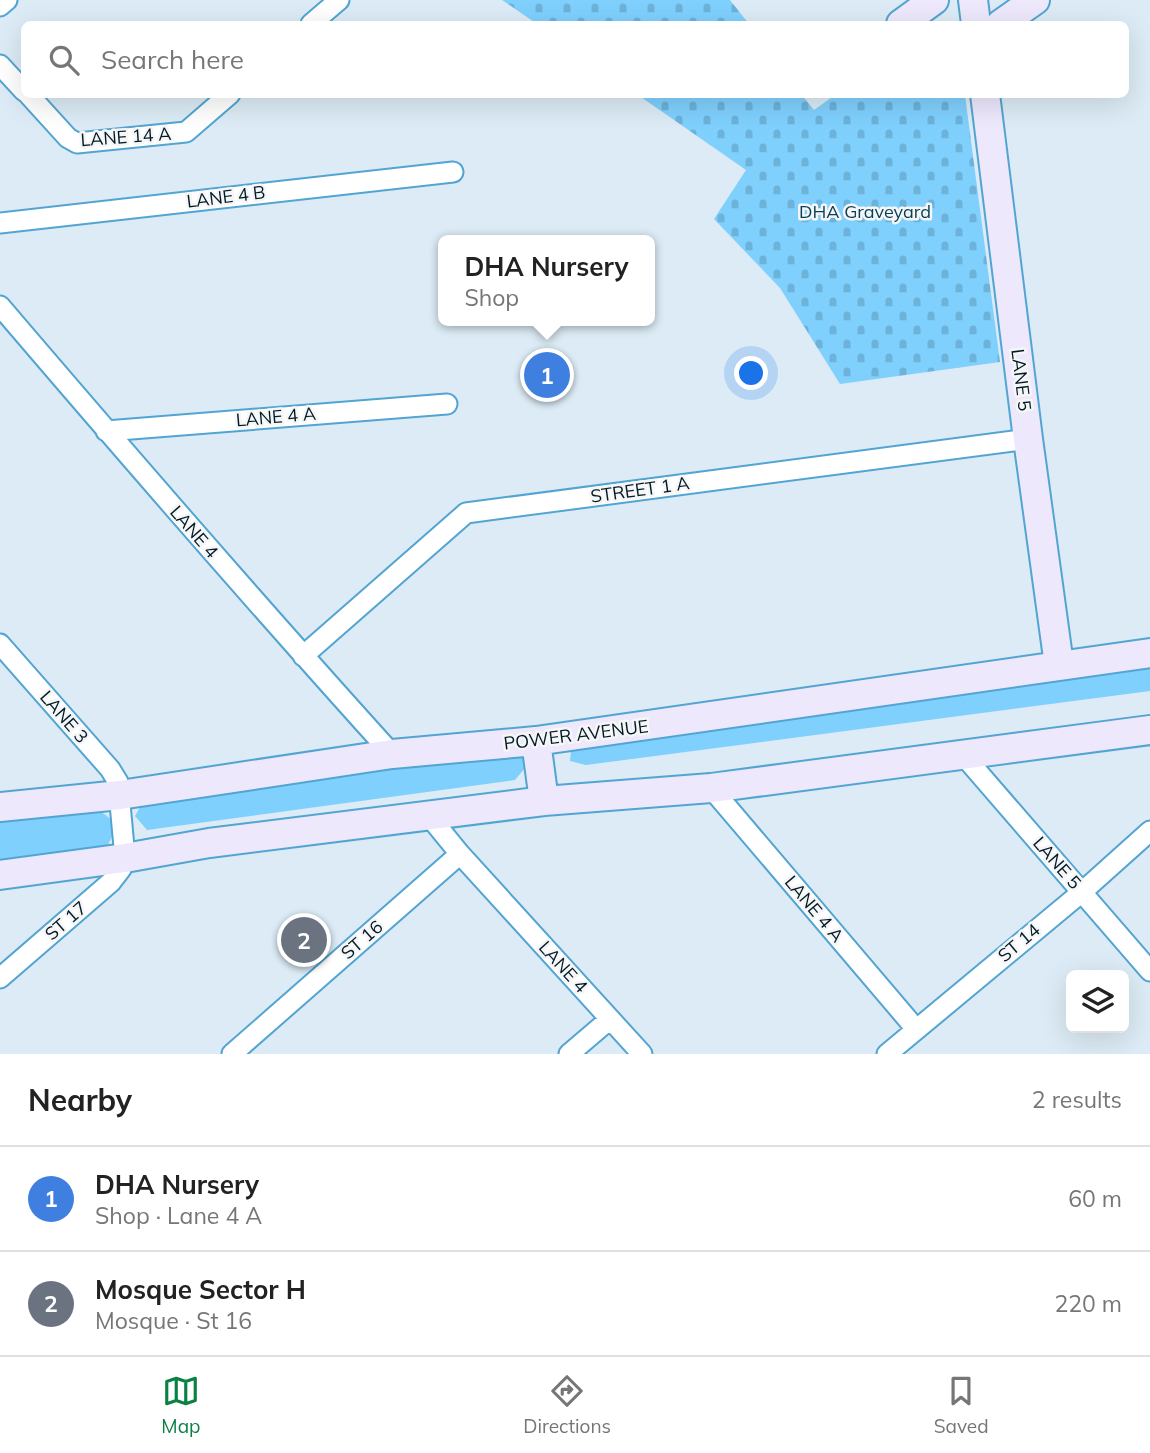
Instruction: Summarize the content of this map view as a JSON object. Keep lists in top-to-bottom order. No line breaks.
{"streets":{"street":["LANE 14 A","LANE 4 B","LANE 5","LANE 4 A","STREET 1 A","LANE 4","LANE 3","POWER AVENUE","ST 17","ST 16","ST 14"]},"crossings":[["LANE 5","STREET 1 A"],["LANE 5","POWER AVENUE"],["LANE 5","ST 14"],["LANE 4 A","LANE 4"],["LANE 4 A","ST 14"],["STREET 1 A","LANE 4"],["LANE 4","POWER AVENUE"],["LANE 4","ST 16"],["LANE 3","POWER AVENUE"]],"parks":["DHA Graveyard"],"page":{"search":"Search here","popup":["DHA Nursery","Shop"],"pins":["1","2"],"heading":["Nearby","2 results"],"list":[{"mark":"1","name":"DHA Nursery","note":"Shop · Lane 4 A","value":"60 m"},{"mark":"2","name":"Mosque Sector H","note":"Mosque · St 16","value":"220 m"}],"nav":["Map","Directions","Saved"]}}
